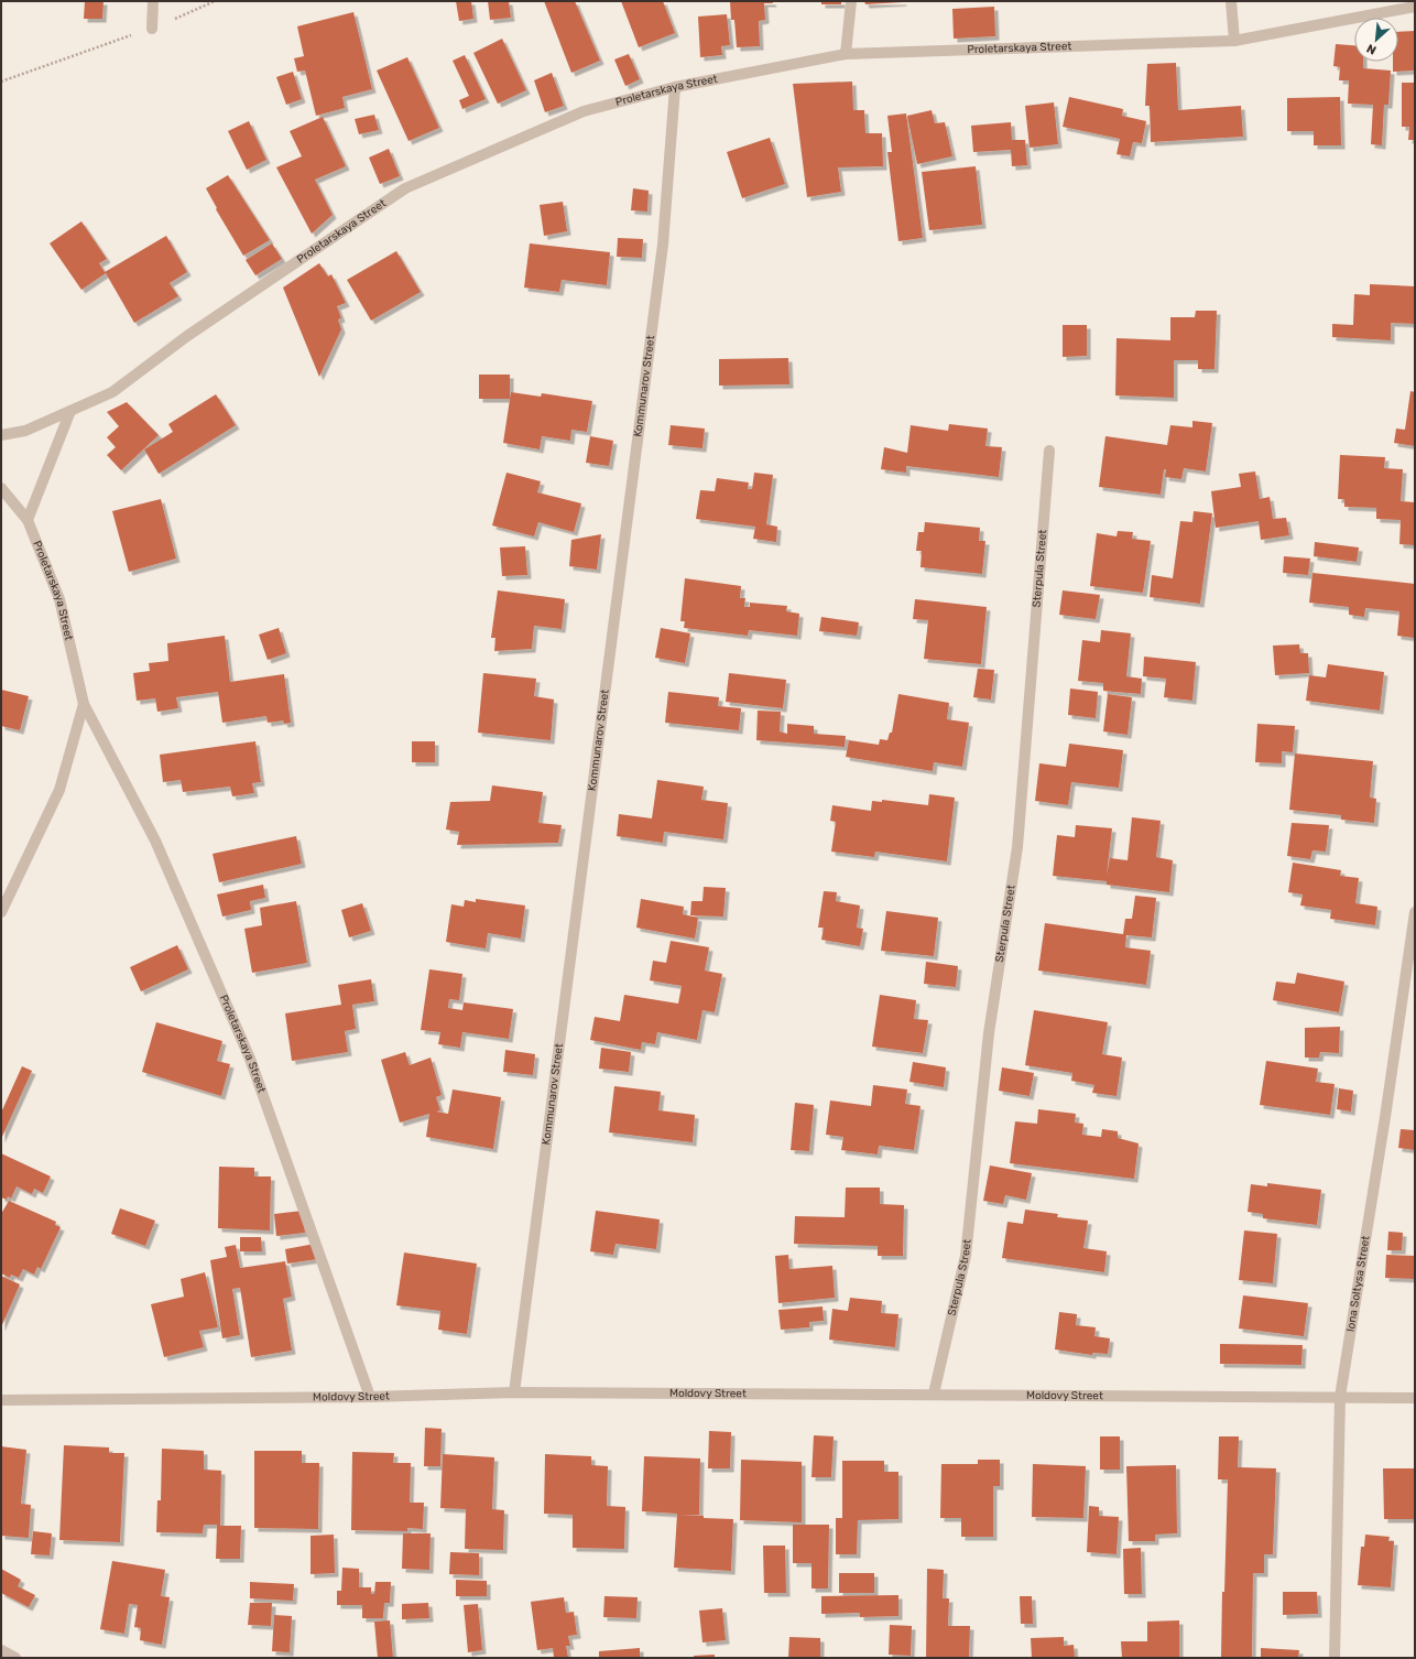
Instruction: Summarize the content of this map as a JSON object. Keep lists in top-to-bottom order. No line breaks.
{"streets":{"street":["Proletarskaya Street","Kommunarov Street","Sterpula Street","Iona Soltysa Street","Moldovy Street"]},"crossings":[["Proletarskaya Street","Kommunarov Street"],["Proletarskaya Street","Moldovy Street"],["Kommunarov Street","Moldovy Street"],["Sterpula Street","Moldovy Street"],["Iona Soltysa Street","Moldovy Street"]],"north":"bottom left"}
